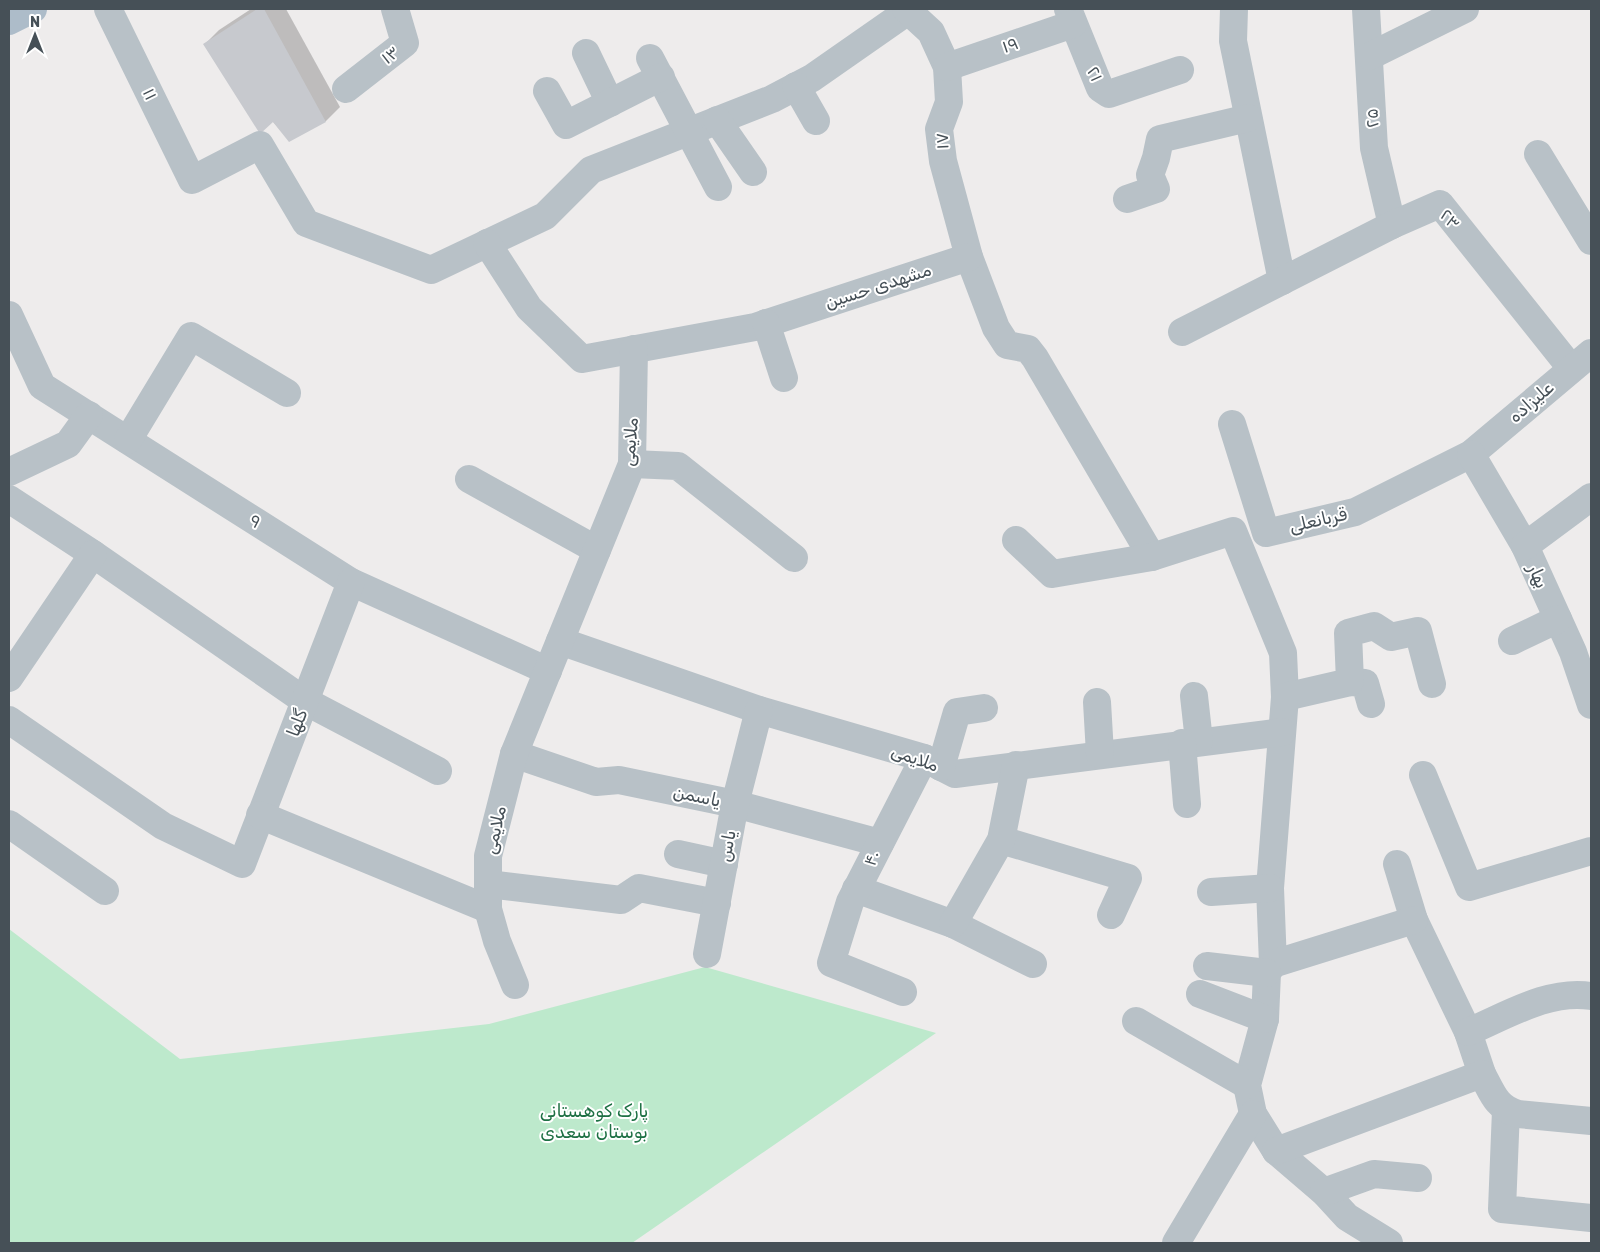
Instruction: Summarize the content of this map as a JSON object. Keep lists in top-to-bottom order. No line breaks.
{"streets":{"street":["۱۹","۱۳","۲۱","۱۱","۲۵","۱۷","۲۳","مشهدی حسین","علیزاده","ملایمی","قربانعلی","۹","بهار","گلها","یاسمن","یاس","۴۰"]},"crossings":[["۱۹","۲۱"],["۱۹","۱۷"],["۱۱","مشهدی حسین"],["۲۵","۲۳"],["۱۷","مشهدی حسین"],["۲۳","علیزاده"],["مشهدی حسین","ملایمی"],["علیزاده","قربانعلی"],["علیزاده","بهار"],["ملایمی","۹"],["ملایمی","یاسمن"],["ملایمی","یاس"],["ملایمی","۴۰"],["قربانعلی","بهار"],["۹","گلها"],["یاسمن","یاس"],["یاسمن","۴۰"]],"parks":["پارک کوهستانی بوستان سعدی"],"north":"top"}
